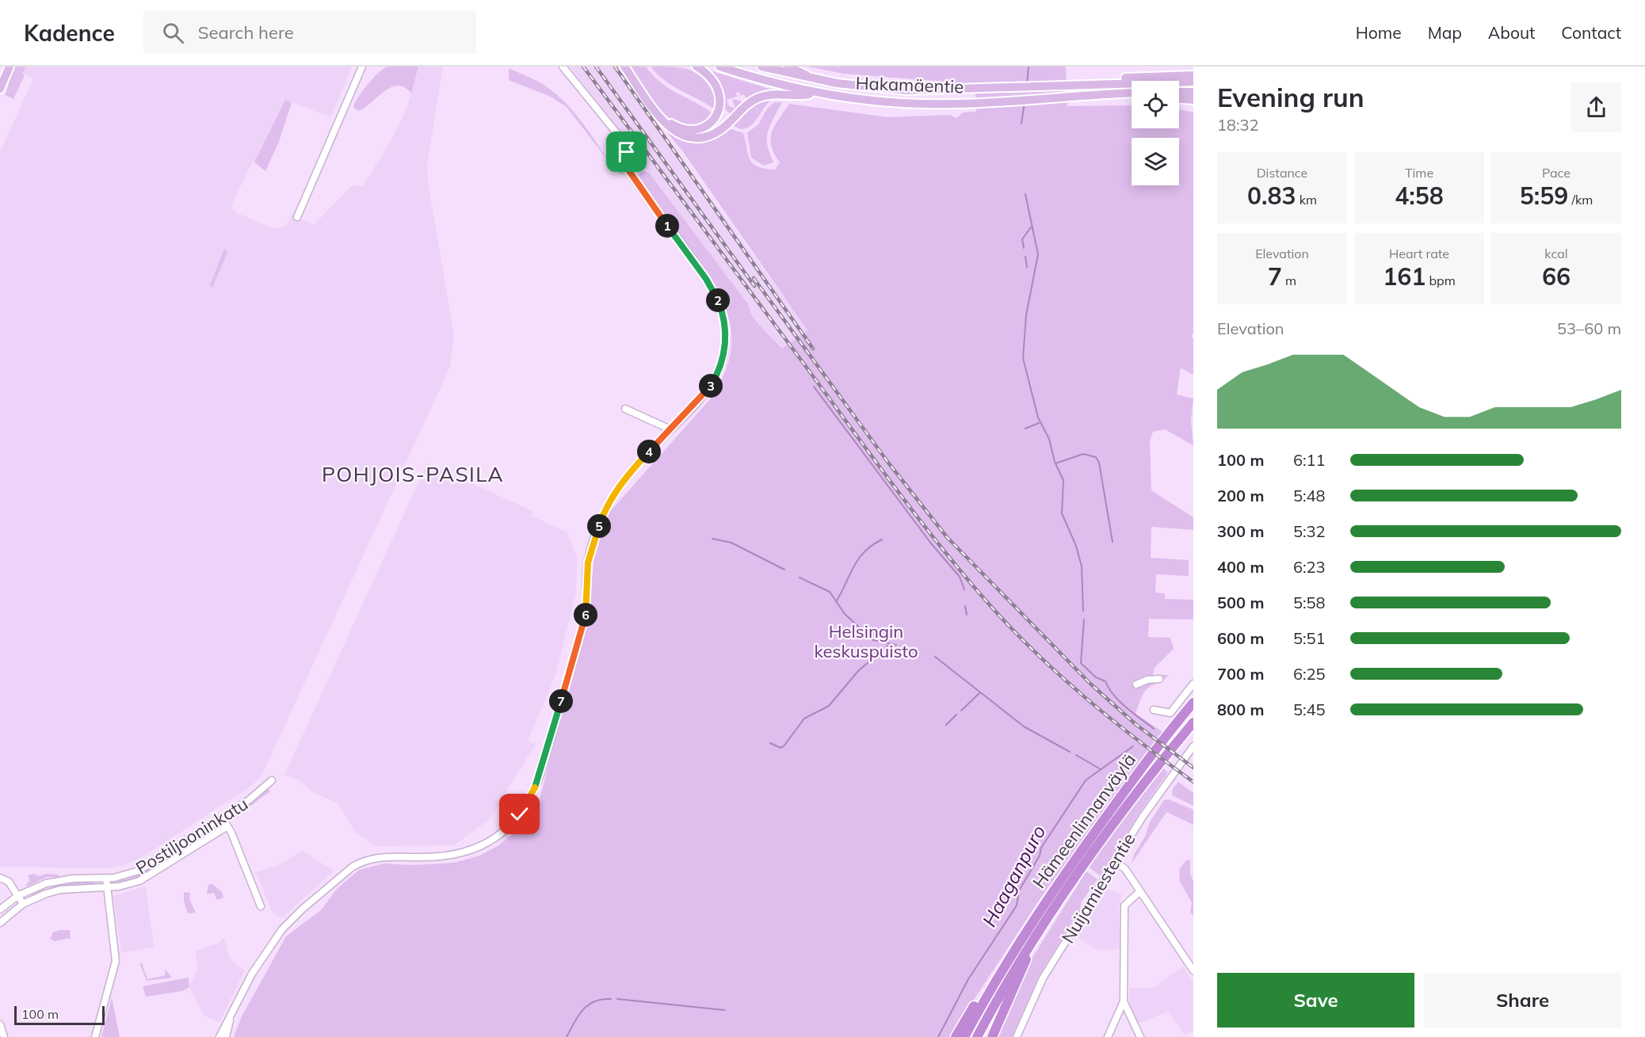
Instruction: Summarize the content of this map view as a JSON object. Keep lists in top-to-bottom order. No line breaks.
{"streets":{"highway":["Hämeenlinnanväylä"],"main road":["Hakamäentie"],"street":["Postiljooninkatu","Nuijamiestentie"]},"districts":["POHJOIS-PASILA"],"water":["Haaganpuro"],"parks":["Helsingin keskuspuisto"],"scale_bar":"100 m","page":{"header":"Kadence","search":"Search here","nav":["Home","Map","About","Contact"],"heading":["Evening run","18:32"],"stats":[["Distance","0.83 km"],["Time","4:58"],["Pace","5:59 /km"],["Elevation","7 m"],["Heart rate","161 bpm"],["kcal","66"]],"pins":["1","2","3","4","5","6","7"],"chart":["Elevation","53–60 m"],"list":[{"name":"100 m","note":"6:11"},{"name":"200 m","note":"5:48"},{"name":"300 m","note":"5:32"},{"name":"400 m","note":"6:23"},{"name":"500 m","note":"5:58"},{"name":"600 m","note":"5:51"},{"name":"700 m","note":"6:25"},{"name":"800 m","note":"5:45"}],"buttons":["Save","Share"],"scale":"100 m"}}
